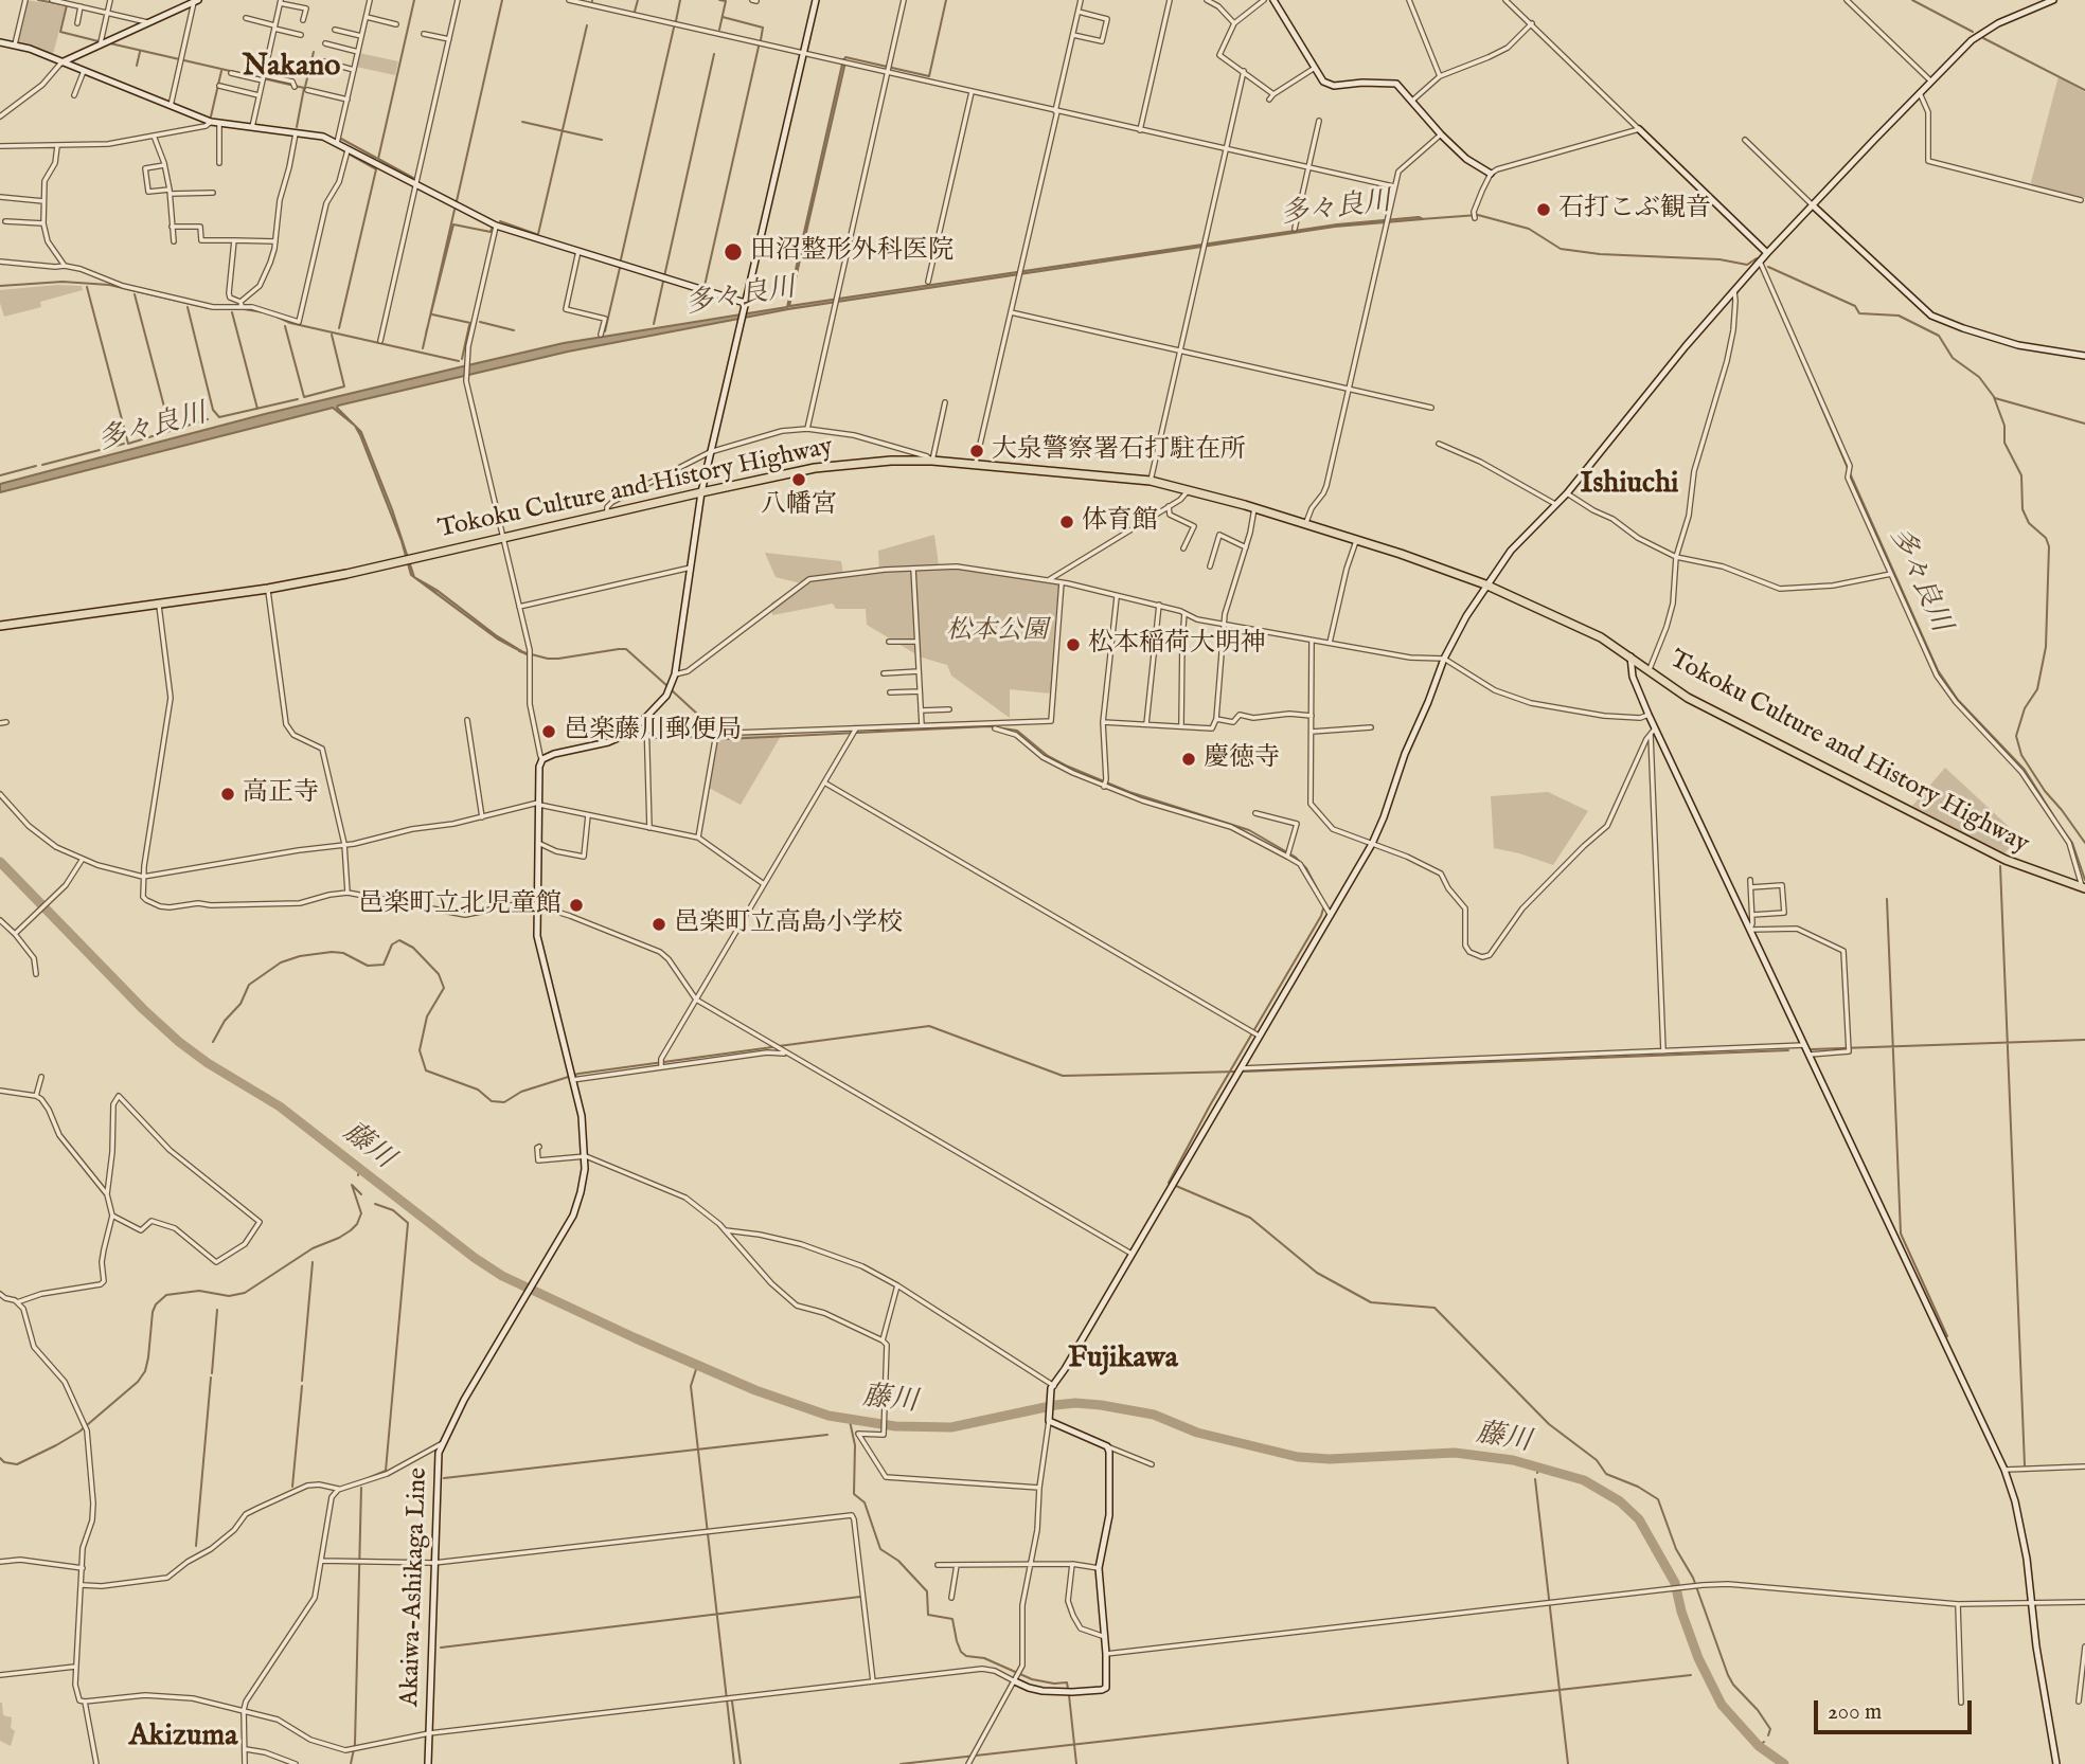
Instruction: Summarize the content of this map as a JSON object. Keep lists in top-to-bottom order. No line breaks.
{"streets":{"highway":["Tokoku Culture and History Highway"],"street":["Akaiwa-Ashikaga Line"]},"districts":["Nakano","Ishiuchi","Fujikawa","Akizuma"],"water":["多々良川","藤川"],"parks":["松本公園"],"places":["石打こぶ観音","田沼整形外科医院","大泉警察署石打駐在所","八幡宮","体育館","松本稲荷大明神","邑楽藤川郵便局","慶徳寺","高正寺","邑楽町立北児童館","邑楽町立高島小学校"],"scale_bar":"200 m"}
